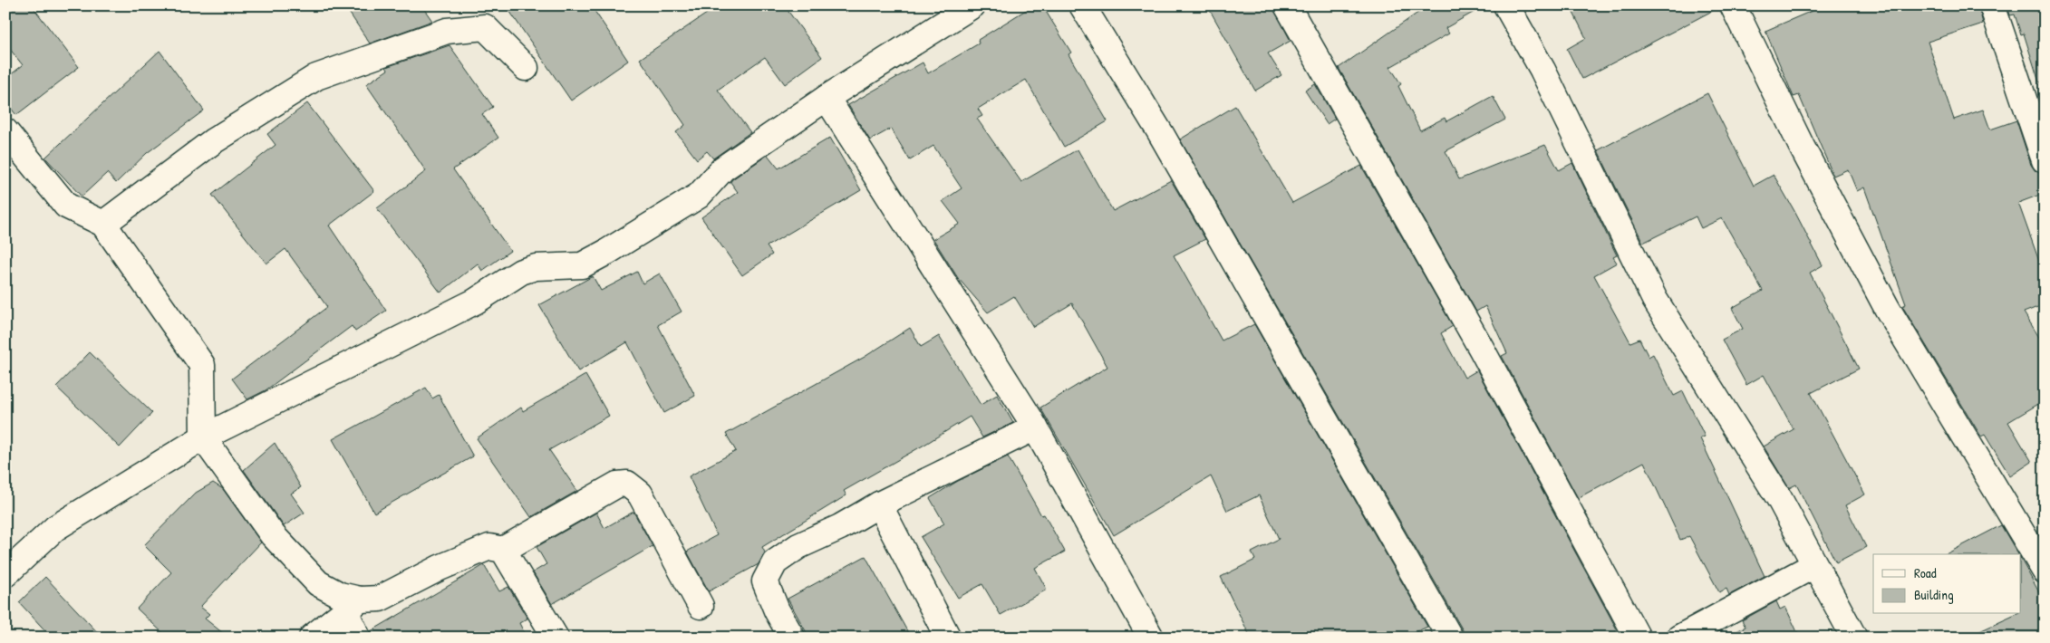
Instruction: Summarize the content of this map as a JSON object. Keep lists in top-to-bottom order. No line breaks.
{"legend":["Road","Building"]}
